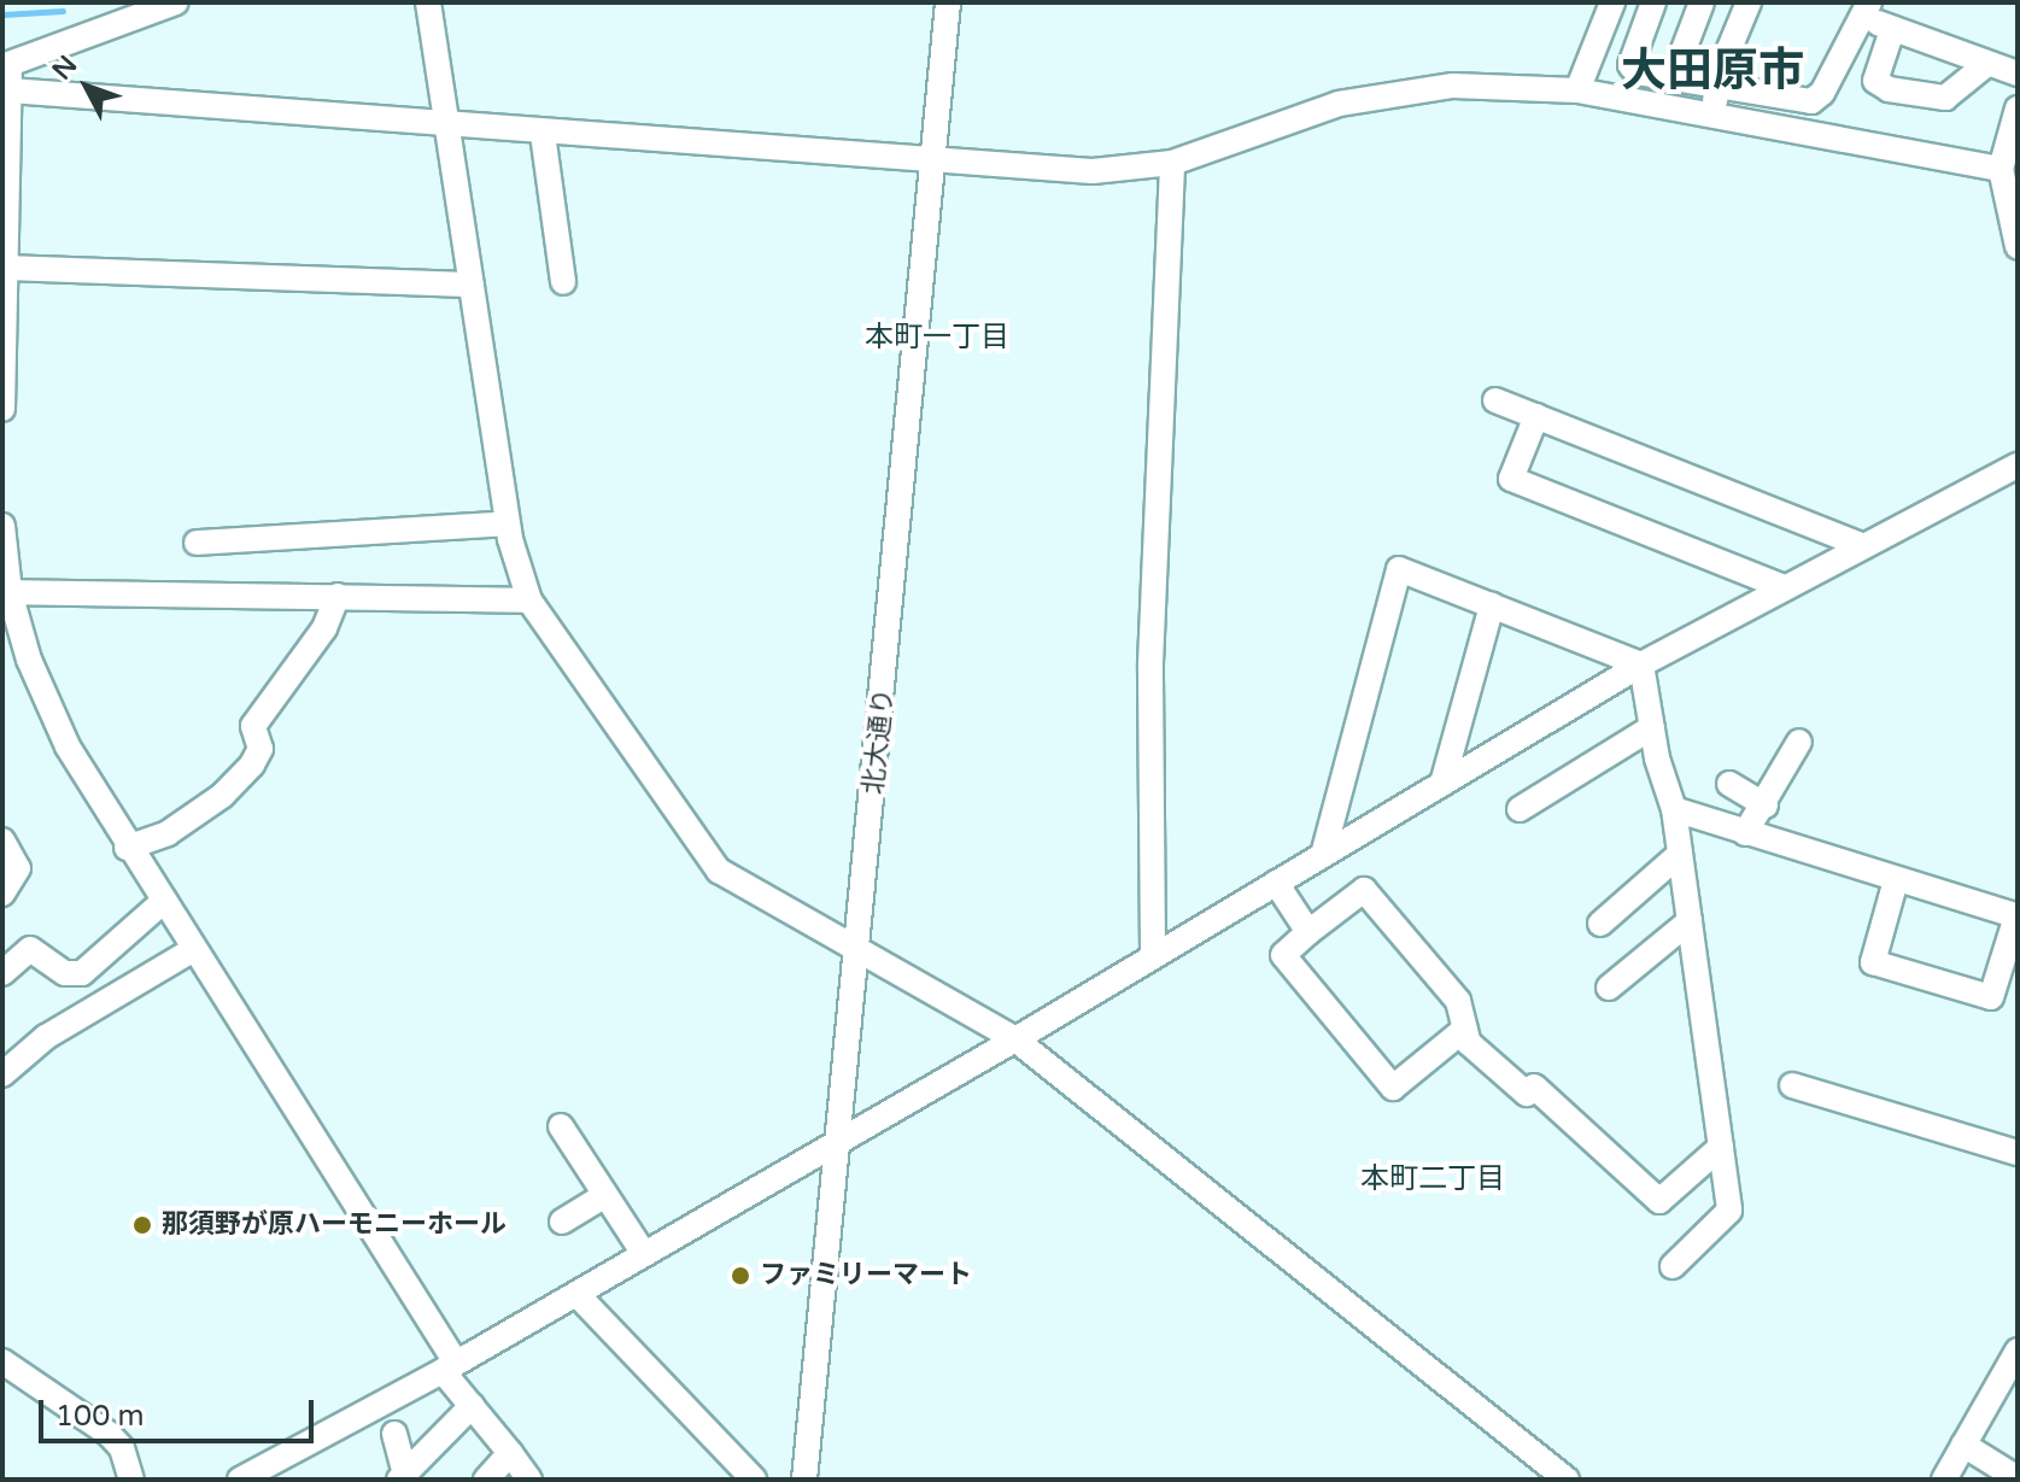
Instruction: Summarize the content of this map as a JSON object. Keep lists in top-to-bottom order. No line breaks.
{"streets":{"street":["北大通り"]},"districts":["大田原市","本町一丁目","本町二丁目"],"places":["那須野が原ハーモニーホール","ファミリーマート"],"scale_bar":"100 m","north":"top left"}
